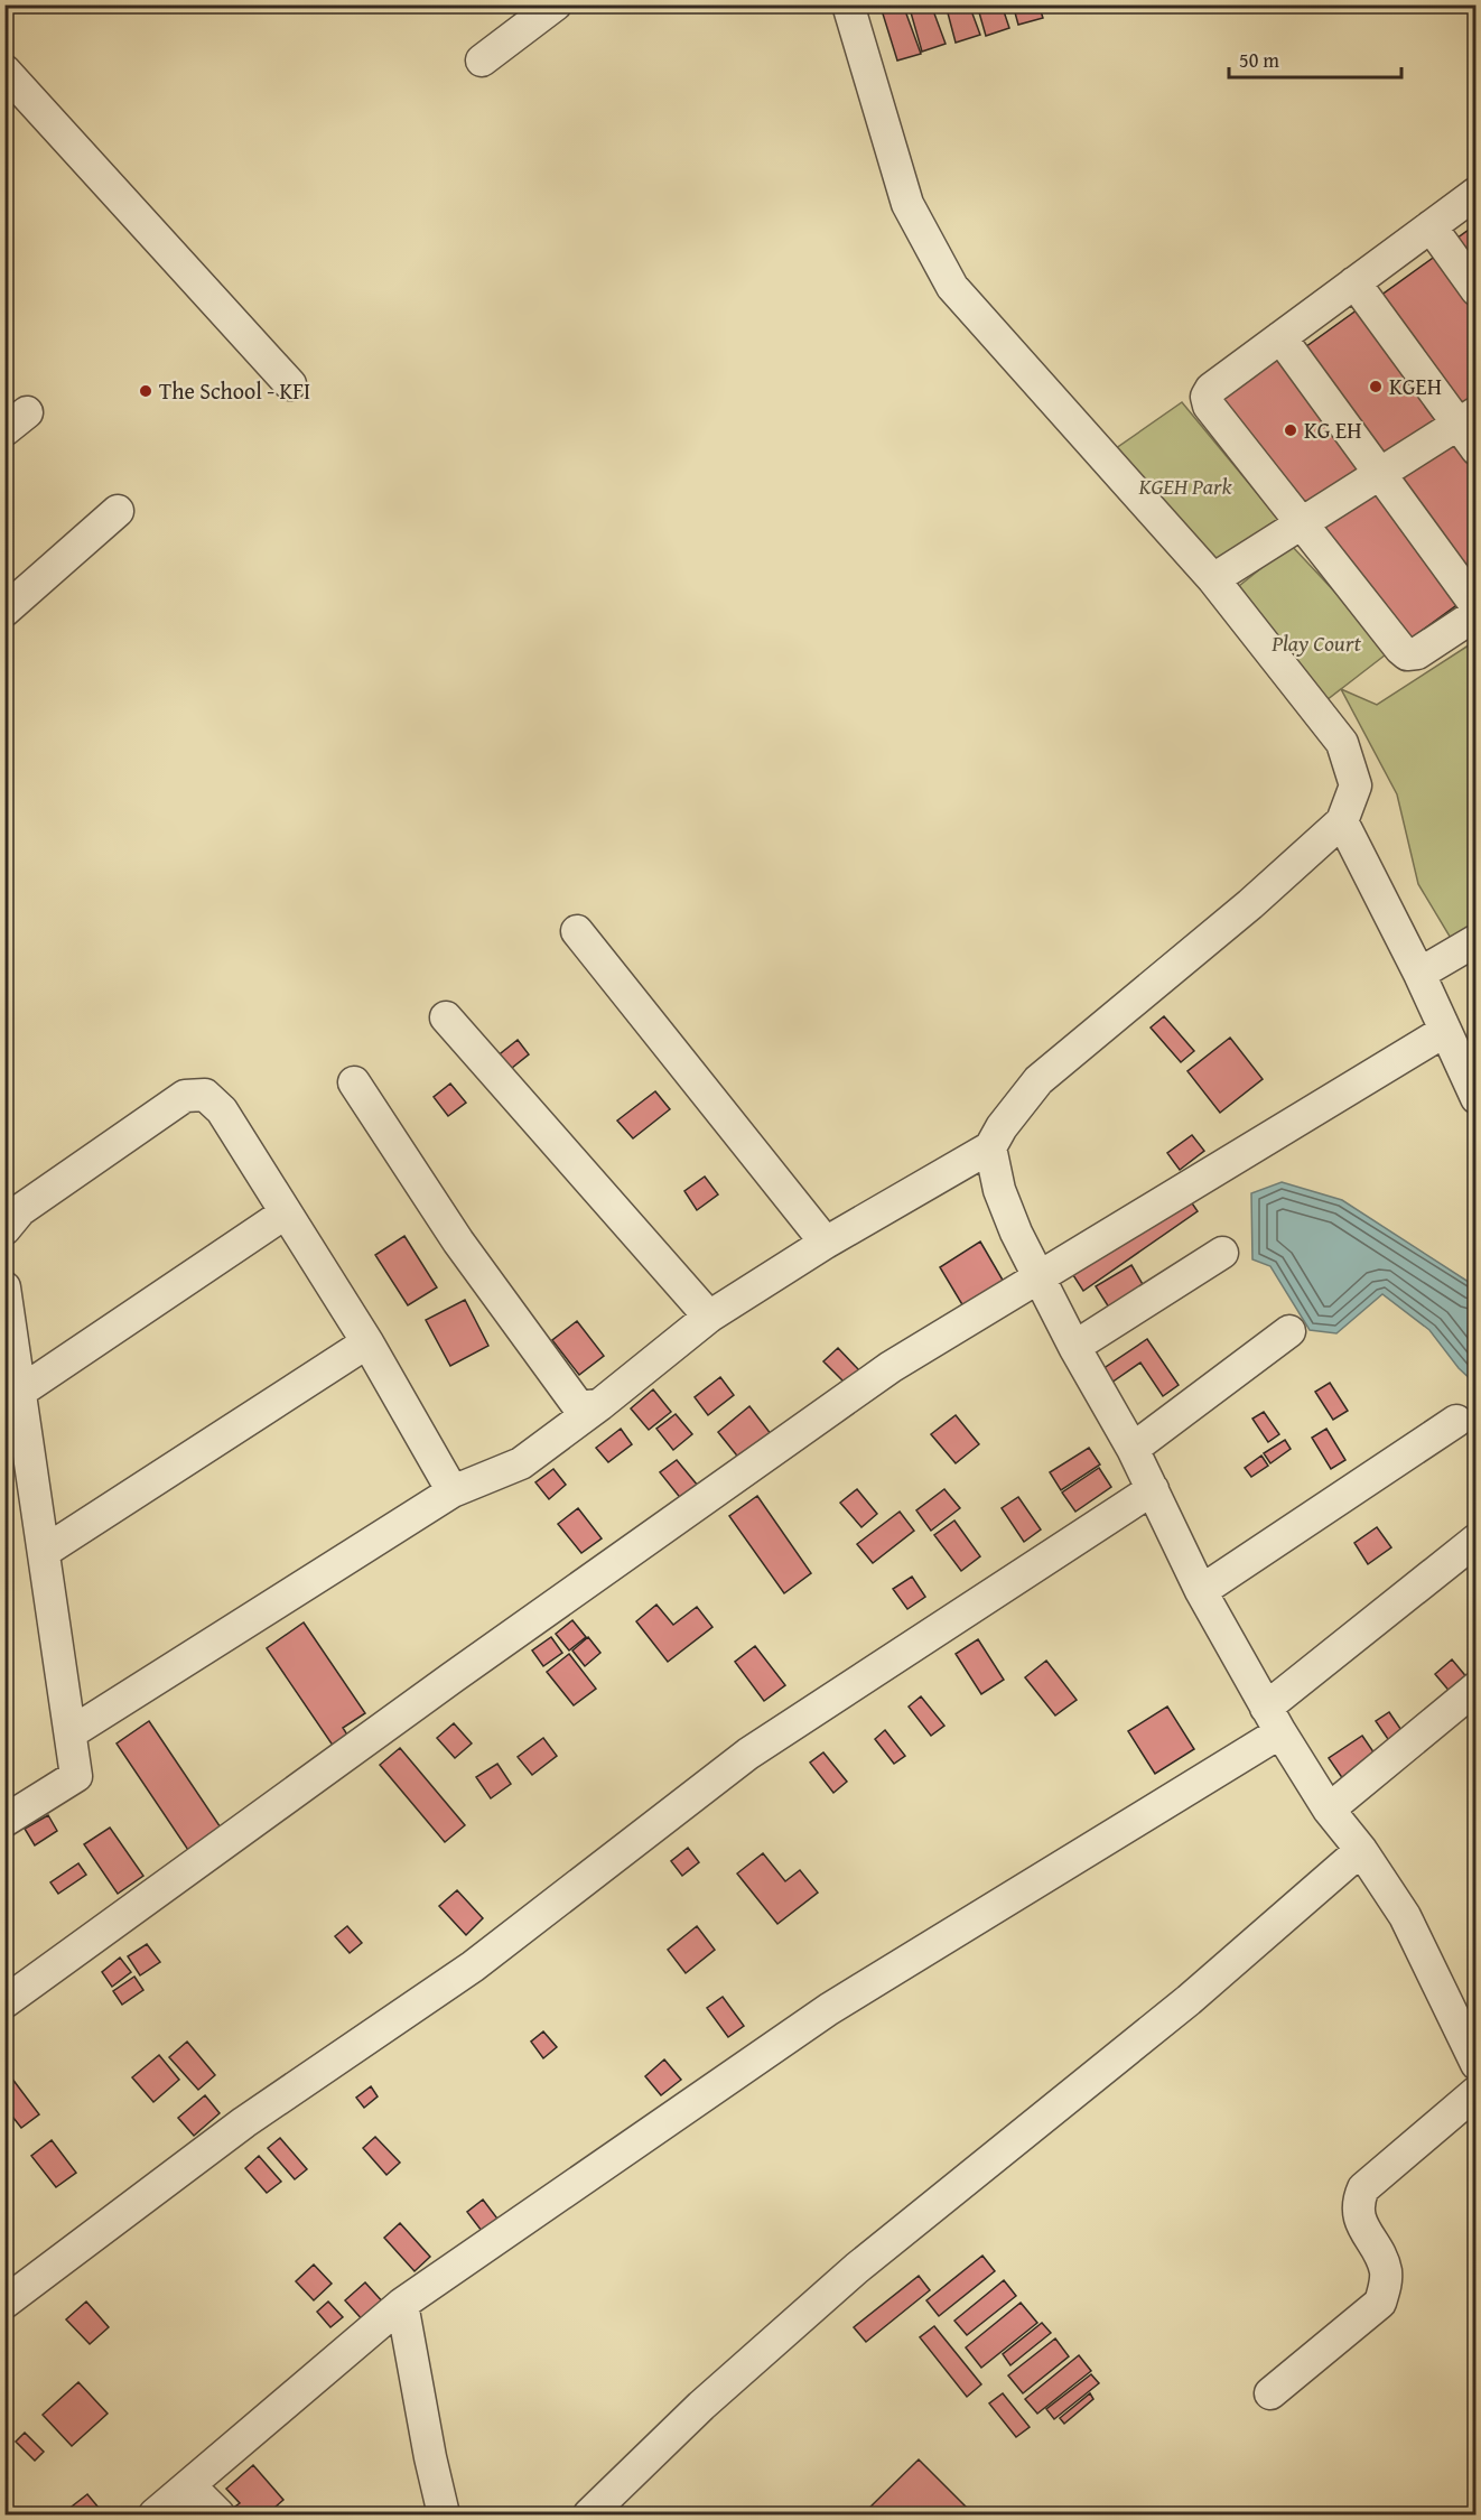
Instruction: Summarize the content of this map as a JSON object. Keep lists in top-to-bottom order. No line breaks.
{"parks":["KGEH Park","Play Court"],"places":["KGEH","The School - KFI","KG EH"],"scale_bar":"50 m"}
